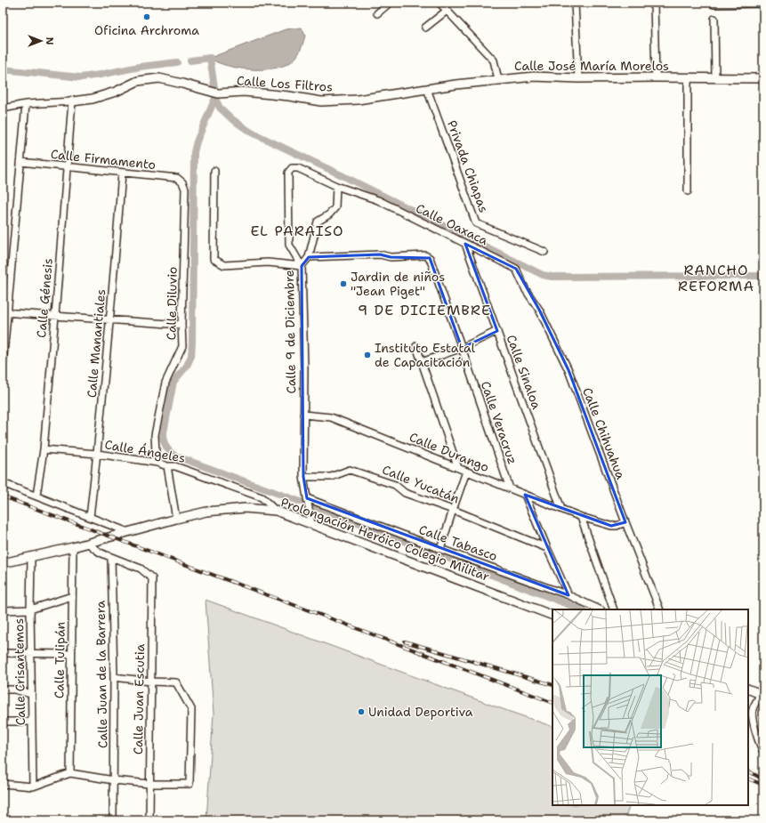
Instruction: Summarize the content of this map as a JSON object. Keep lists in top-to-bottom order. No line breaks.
{"streets":{"street":["Calle José María Morelos","Calle Los Filtros","Calle Firmamento","Privada Chiapas","Calle Oaxaca","Calle Génesis","Calle Diluvio","Calle 9 de Diciembre","Calle Manantiales","Calle Sinaloa","Calle Veracruz","Calle Chihuahua","Calle Ángeles","Calle Durango","Calle Yucatán","Prolongación Heróico Colegio Militar","Calle Tabasco","Calle Tulipán","Calle Crisantemos","Calle Juan de la Barrera","Calle Juan Escutia"]},"crossings":[["Calle José María Morelos","Calle Los Filtros"],["Calle José María Morelos","Privada Chiapas"],["Calle Los Filtros","Calle Génesis"],["Calle Firmamento","Calle Génesis"],["Calle Firmamento","Calle Diluvio"],["Calle Firmamento","Calle Manantiales"],["Calle Oaxaca","Calle 9 de Diciembre"],["Calle Oaxaca","Calle Sinaloa"],["Calle Oaxaca","Calle Chihuahua"],["Calle Génesis","Calle Ángeles"],["Calle Diluvio","Calle Ángeles"],["Calle 9 de Diciembre","Calle Durango"],["Calle 9 de Diciembre","Calle Yucatán"],["Calle 9 de Diciembre","Calle Tabasco"],["Calle Manantiales","Calle Ángeles"],["Calle Sinaloa","Calle Durango"],["Calle Veracruz","Calle Durango"],["Calle Chihuahua","Calle Durango"],["Calle Ángeles","Prolongación Heróico Colegio Militar"],["Prolongación Heróico Colegio Militar","Calle Tulipán"],["Prolongación Heróico Colegio Militar","Calle Crisantemos"],["Calle Juan de la Barrera","Calle Juan Escutia"]],"districts":["EL PARAISO","RANCHO REFORMA","9 DE DICIEMBRE"],"places":["Oficina Archroma","Jardin de niños \"Jean Piget\"","Instituto Estatal de Capacitación","Unidad Deportiva"],"north":"right"}
